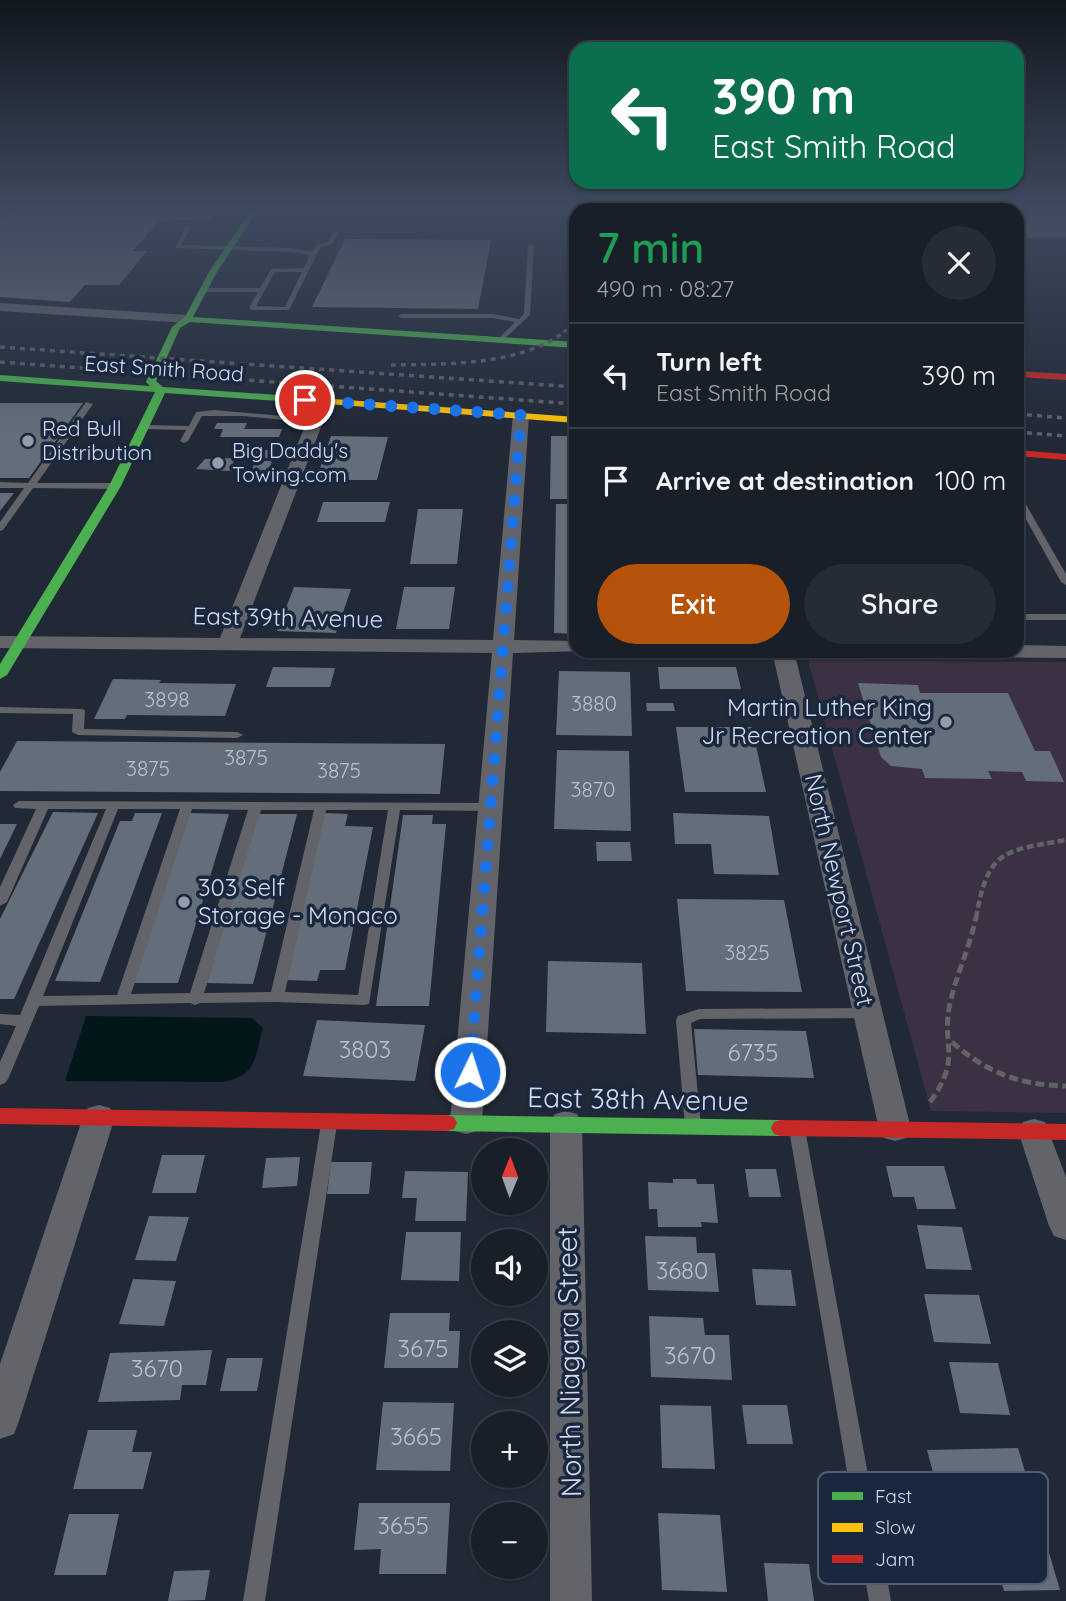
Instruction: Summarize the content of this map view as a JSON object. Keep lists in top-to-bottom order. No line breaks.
{"streets":{"street":["East Smith Road","East 39th Avenue","North Newport Street","East 38th Avenue","North Niagara Street"]},"crossings":[["North Newport Street","East 38th Avenue"],["East 38th Avenue","North Niagara Street"]],"places":["Red Bull Distribution","Big Daddy's Towing.com","Martin Luther King Jr Recreation Center","303 Self Storage - Monaco"],"house_numbers":["3898","3880","3875","3875","3875","3870","3825","3803","6735","3680","3675","3670","3670","3665","3655"],"legend":["Fast","Slow","Jam"],"north":"top","page":{"turn":["390 m","East Smith Road"],"heading":["7 min","490 m · 08:27"],"list":[{"name":"Turn left","note":"East Smith Road","value":"390 m"},{"name":"Arrive at destination","value":"100 m"}],"buttons":["Exit","Share"],"map_buttons":["+","−"]}}
